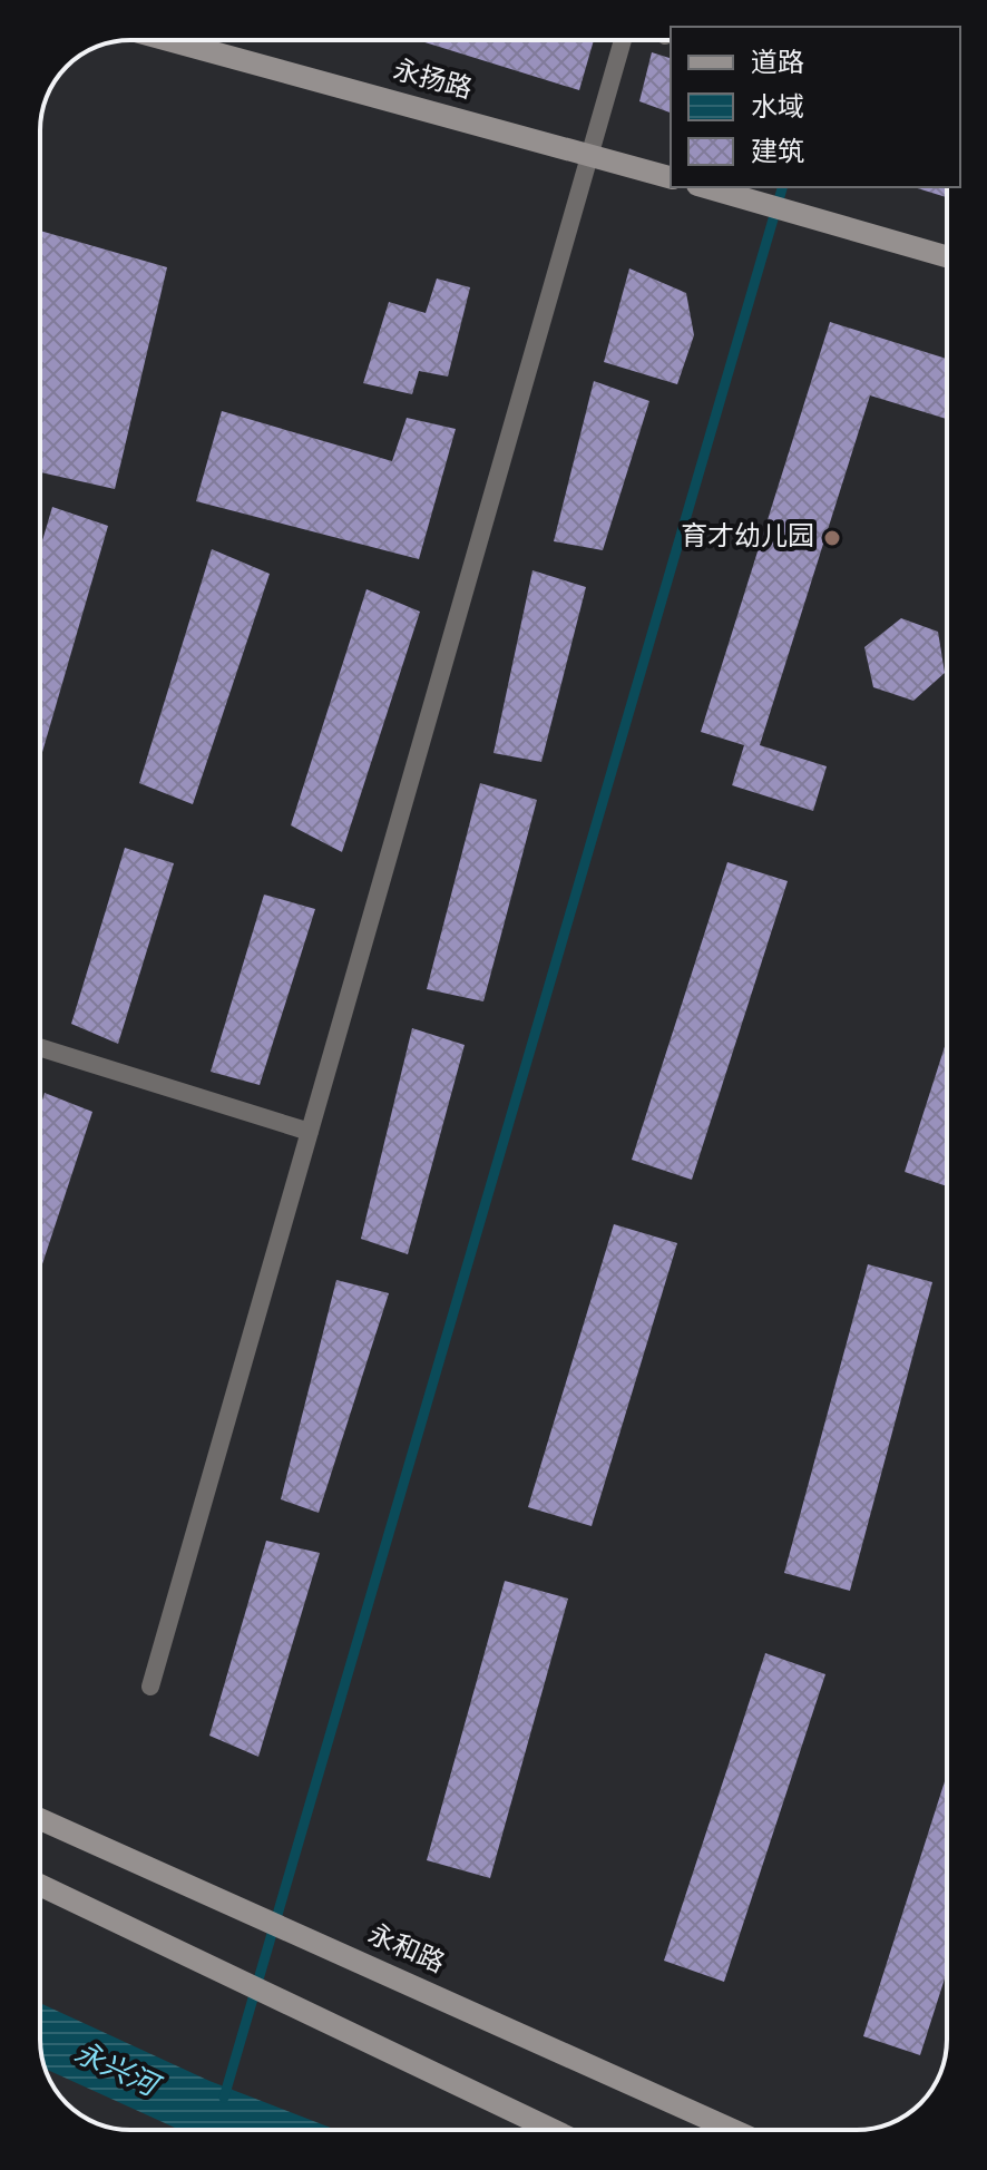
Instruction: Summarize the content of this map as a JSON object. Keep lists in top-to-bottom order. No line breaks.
{"streets":{"main road":["永扬路","永和路"]},"water":["永兴河"],"places":["育才幼儿园"],"legend":["道路","水域","建筑"]}
